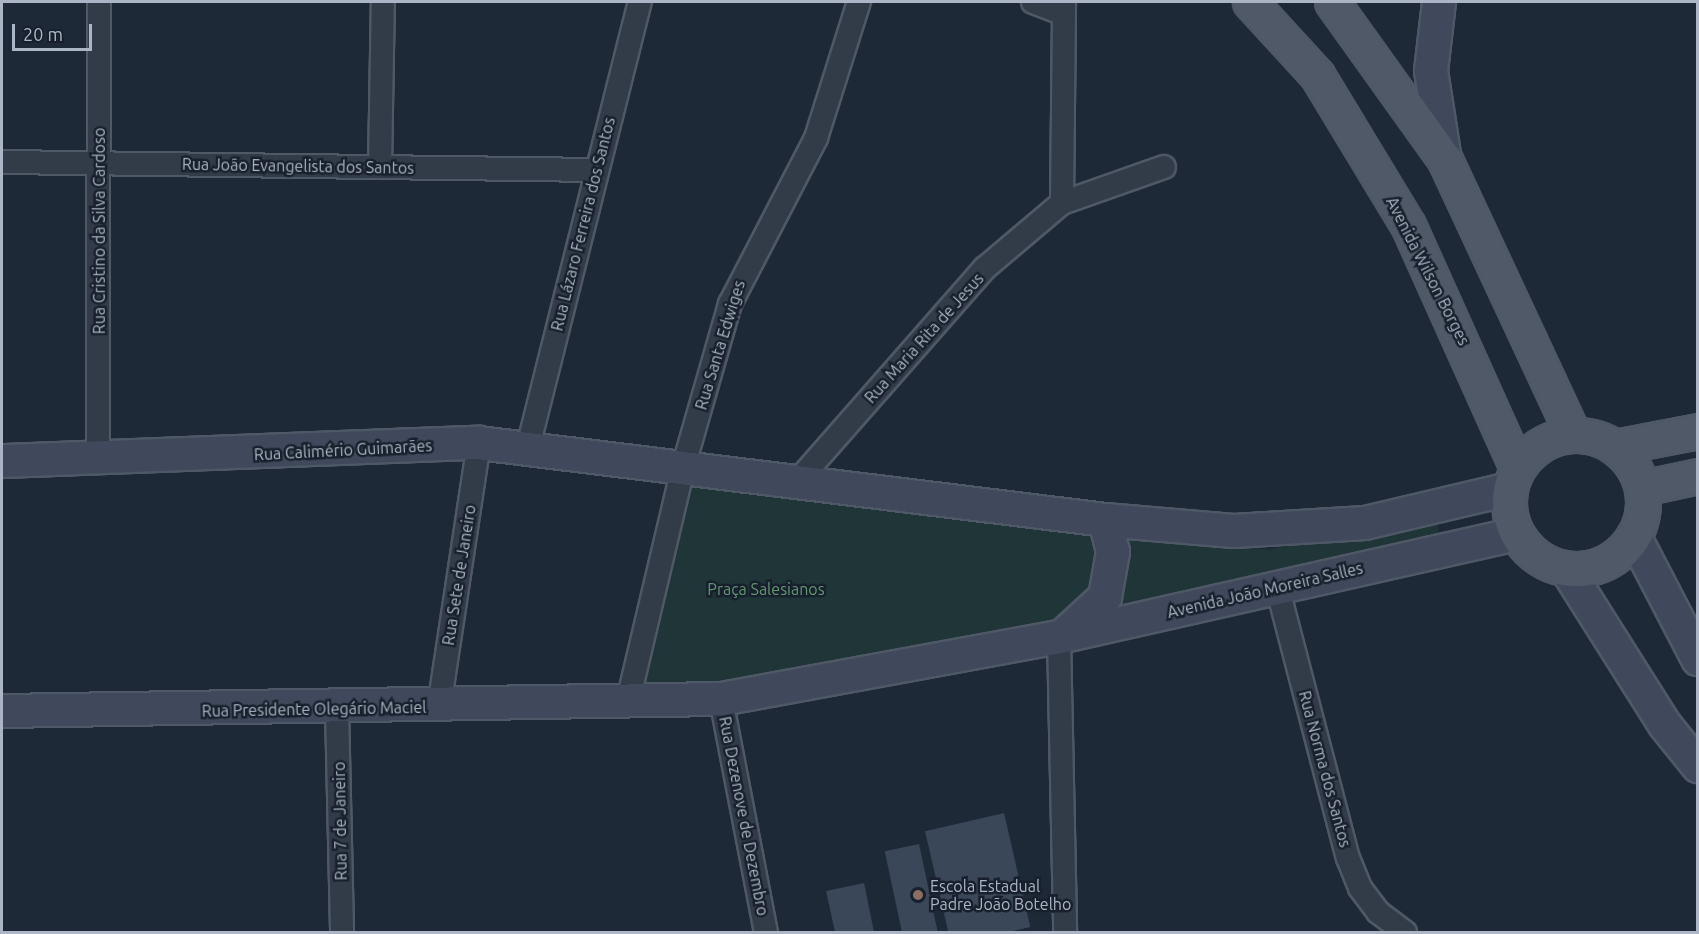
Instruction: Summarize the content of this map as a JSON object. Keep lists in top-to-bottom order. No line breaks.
{"streets":{"main road":["Avenida Wilson Borges"],"street":["Rua João Evangelista dos Santos","Rua Lázaro Ferreira dos Santos","Rua Cristino da Silva Cardoso","Rua Maria Rita de Jesus","Rua Santa Edwiges","Rua Calimério Guimarães","Rua Sete de Janeiro","Avenida João Moreira Salles","Rua Presidente Olegário Maciel","Rua Norma dos Santos","Rua Dezenove de Dezembro","Rua 7 de Janeiro"]},"crossings":[["Rua João Evangelista dos Santos","Rua Lázaro Ferreira dos Santos"],["Rua João Evangelista dos Santos","Rua Cristino da Silva Cardoso"],["Rua Lázaro Ferreira dos Santos","Rua Calimério Guimarães"],["Rua Cristino da Silva Cardoso","Rua Calimério Guimarães"],["Avenida Wilson Borges","Avenida João Moreira Salles"],["Rua Santa Edwiges","Rua Calimério Guimarães"],["Rua Santa Edwiges","Rua Presidente Olegário Maciel"],["Rua Calimério Guimarães","Rua Sete de Janeiro"],["Rua Sete de Janeiro","Rua Presidente Olegário Maciel"],["Avenida João Moreira Salles","Rua Norma dos Santos"],["Rua Presidente Olegário Maciel","Rua 7 de Janeiro"]],"parks":["Praça Salesianos"],"places":["Escola Estadual Padre João Botelho"],"scale_bar":"20 m"}
